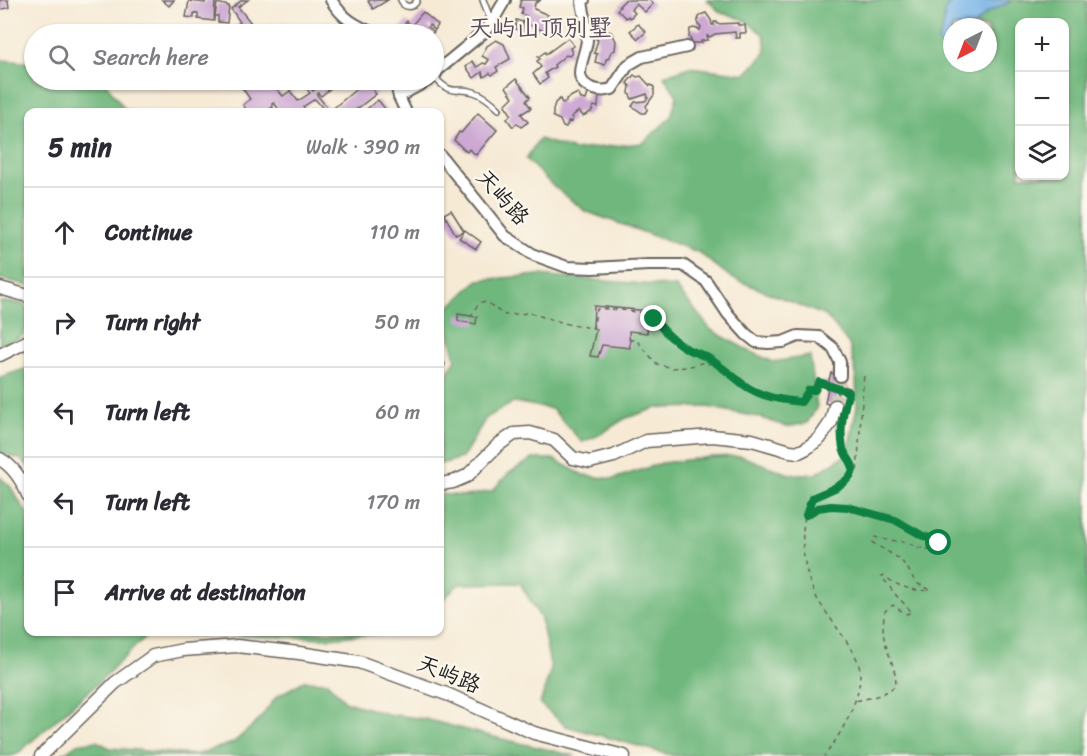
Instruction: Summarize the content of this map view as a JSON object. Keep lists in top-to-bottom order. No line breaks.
{"streets":{"street":["天屿路"]},"districts":["天屿山顶别墅"],"north":"bottom left","page":{"map_buttons":["+","−"],"search":"Search here","heading":["5 min","Walk · 390 m"],"list":[["Continue","110 m"],["Turn right","50 m"],["Turn left","60 m"],["Turn left","170 m"],"Arrive at destination"]}}
